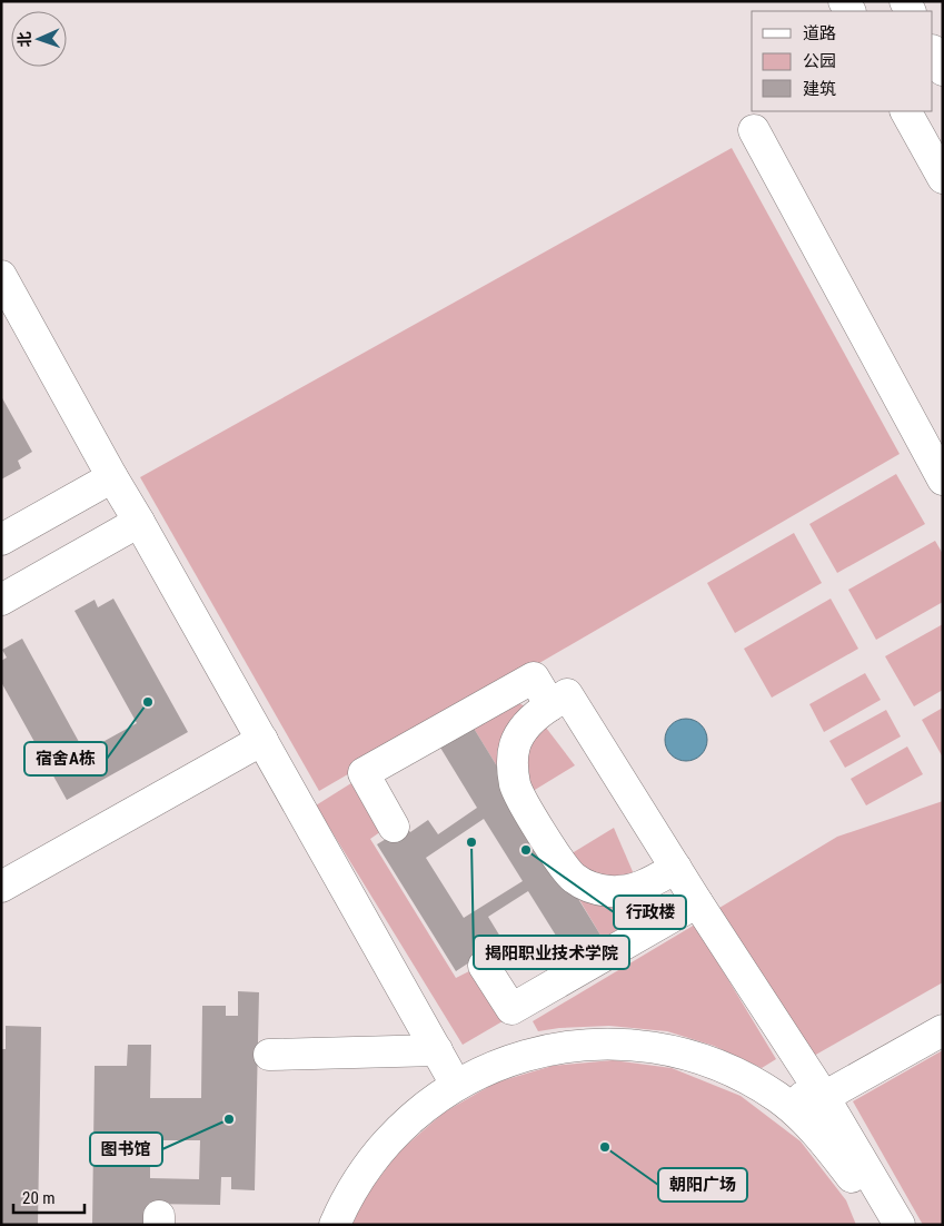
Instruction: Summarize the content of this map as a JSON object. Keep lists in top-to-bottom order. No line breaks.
{"places":["宿舍A栋","揭阳职业技术学院","行政楼","图书馆","朝阳广场"],"legend":["道路","公园","建筑"],"scale_bar":"20 m","north":"left"}
